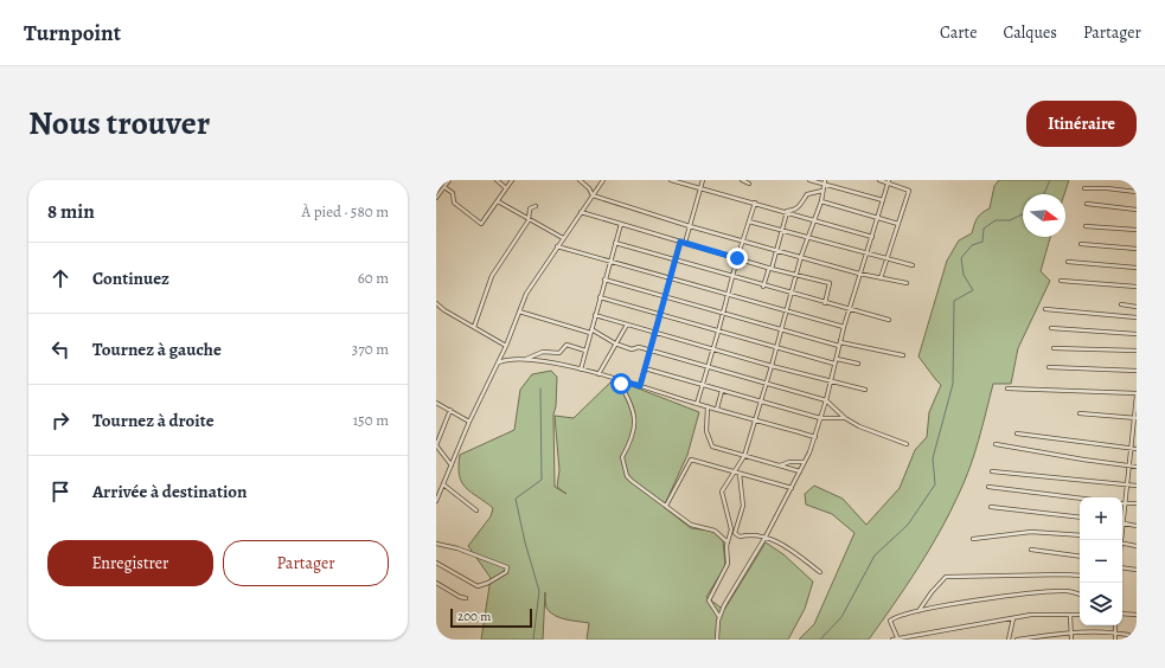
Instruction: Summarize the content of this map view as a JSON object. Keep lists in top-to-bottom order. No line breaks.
{"scale_bar":"200 m","north":"right","page":{"header":"Turnpoint","nav":["Carte","Calques","Partager"],"title":"Nous trouver","buttons":["Itinéraire",["Enregistrer","Partager"]],"heading":["8 min","À pied · 580 m"],"list":[["Continuez","60 m"],["Tournez à gauche","370 m"],["Tournez à droite","150 m"],"Arrivée à destination"],"map_buttons":["+","−"],"scale":"200 m"}}
